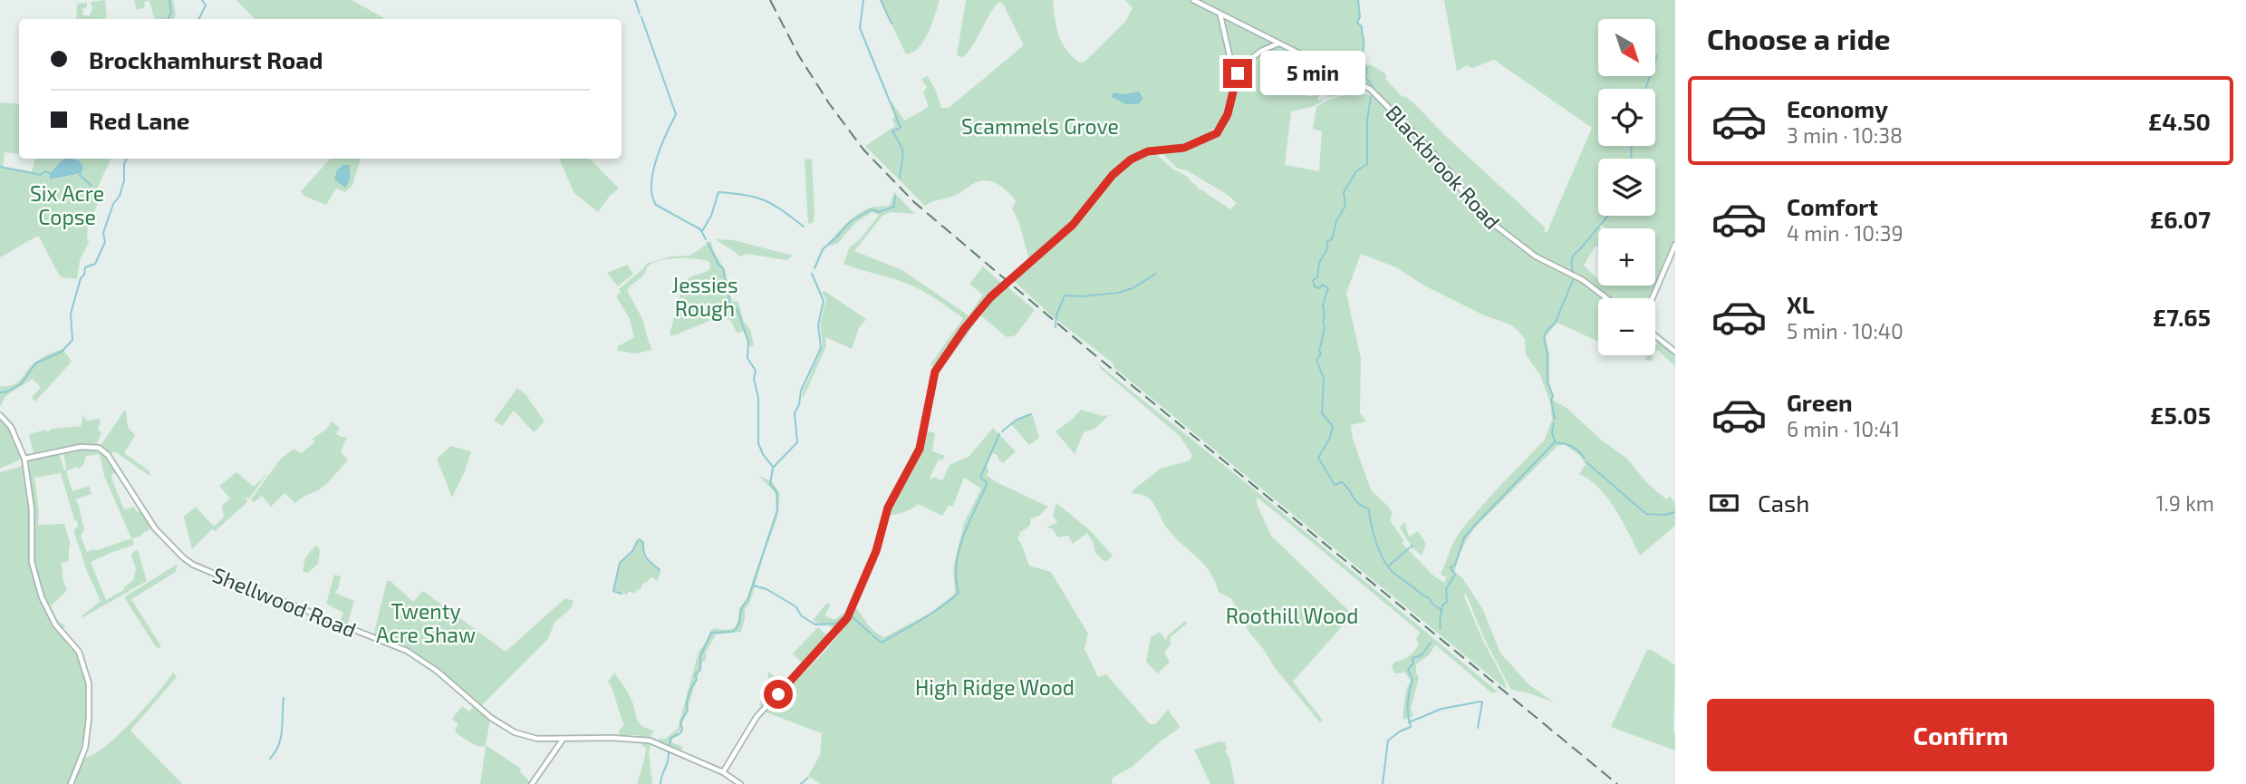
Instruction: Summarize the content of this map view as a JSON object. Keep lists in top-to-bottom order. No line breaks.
{"streets":{"street":["Blackbrook Road","Shellwood Road"]},"parks":["Scammels Grove","Six Acre Copse","Jessies Rough","Twenty Acre Shaw","Roothill Wood","High Ridge Wood"],"north":"bottom right","page":{"heading":"Choose a ride","map_buttons":["+","−"],"banner":["Brockhamhurst Road","Red Lane"],"bubble":"5 min","list":[{"name":"Economy","note":"3 min · 10:38","value":"£4.50"},{"name":"Comfort","note":"4 min · 10:39","value":"£6.07"},{"name":"XL","note":"5 min · 10:40","value":"£7.65"},{"name":"Green","note":"6 min · 10:41","value":"£5.05"}],"pay":["Cash","1.9 km"],"buttons":"Confirm"}}
